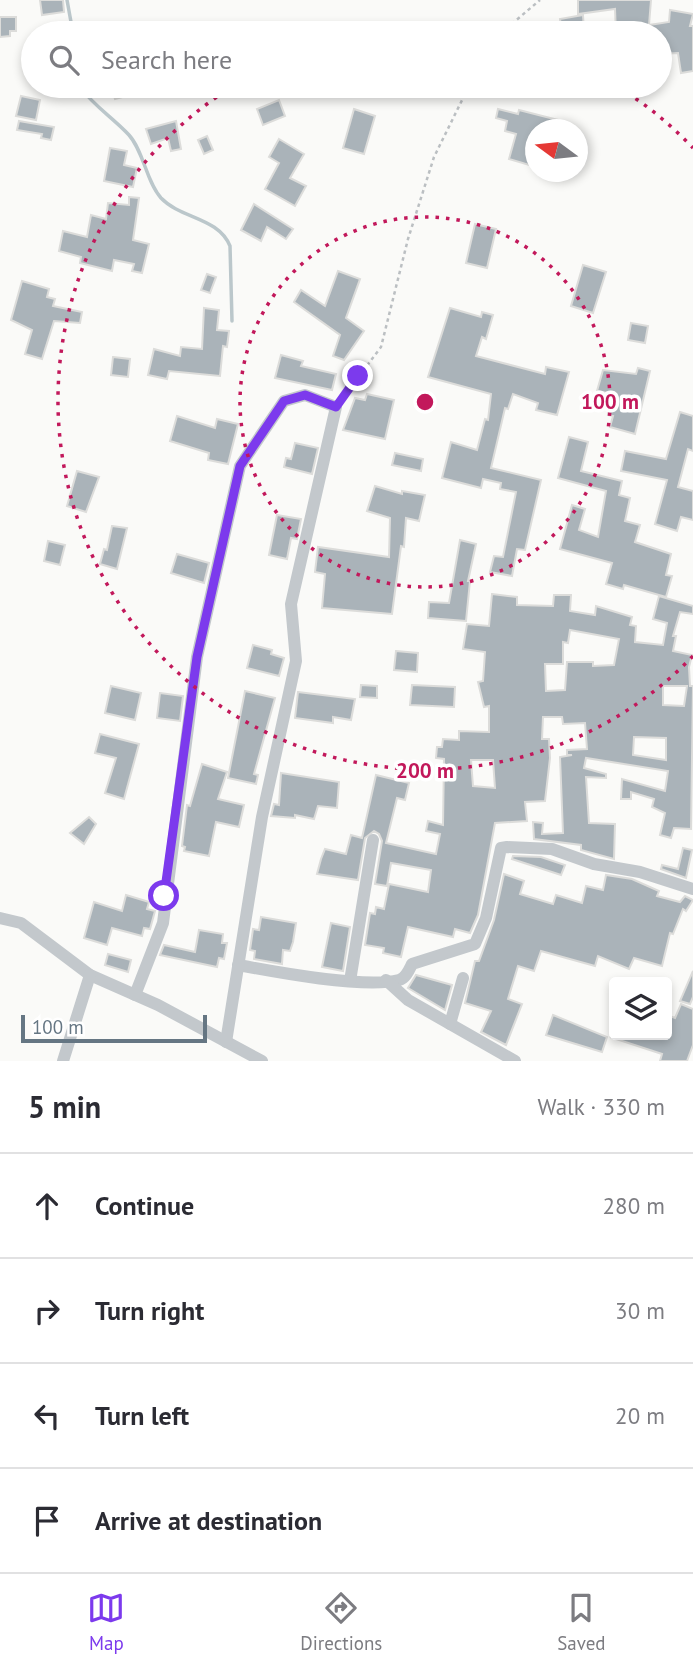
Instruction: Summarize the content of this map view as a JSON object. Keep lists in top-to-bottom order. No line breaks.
{"scale_bar":"100 m","north":"left","page":{"search":"Search here","scale":"100 m","heading":["5 min","Walk · 330 m"],"list":[["Continue","280 m"],["Turn right","30 m"],["Turn left","20 m"],"Arrive at destination"],"nav":["Map","Directions","Saved"]},"rings":["100 m","200 m"]}
